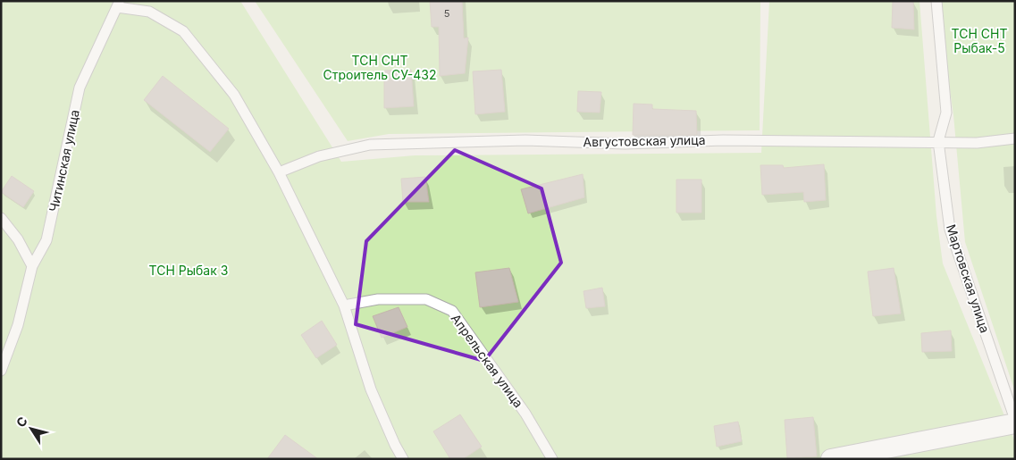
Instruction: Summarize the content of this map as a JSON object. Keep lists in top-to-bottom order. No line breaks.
{"streets":{"lane":["Августовская улица","Читинская улица","Мартовская улица","Апрельская улица"]},"crossings":[["Августовская улица","Мартовская улица"]],"parks":["ТСН СНТ Рыбак-5","ТСН СНТ Строитель СУ-432","ТСН Рыбак 3"],"house_numbers":["5"],"north":"top left"}
